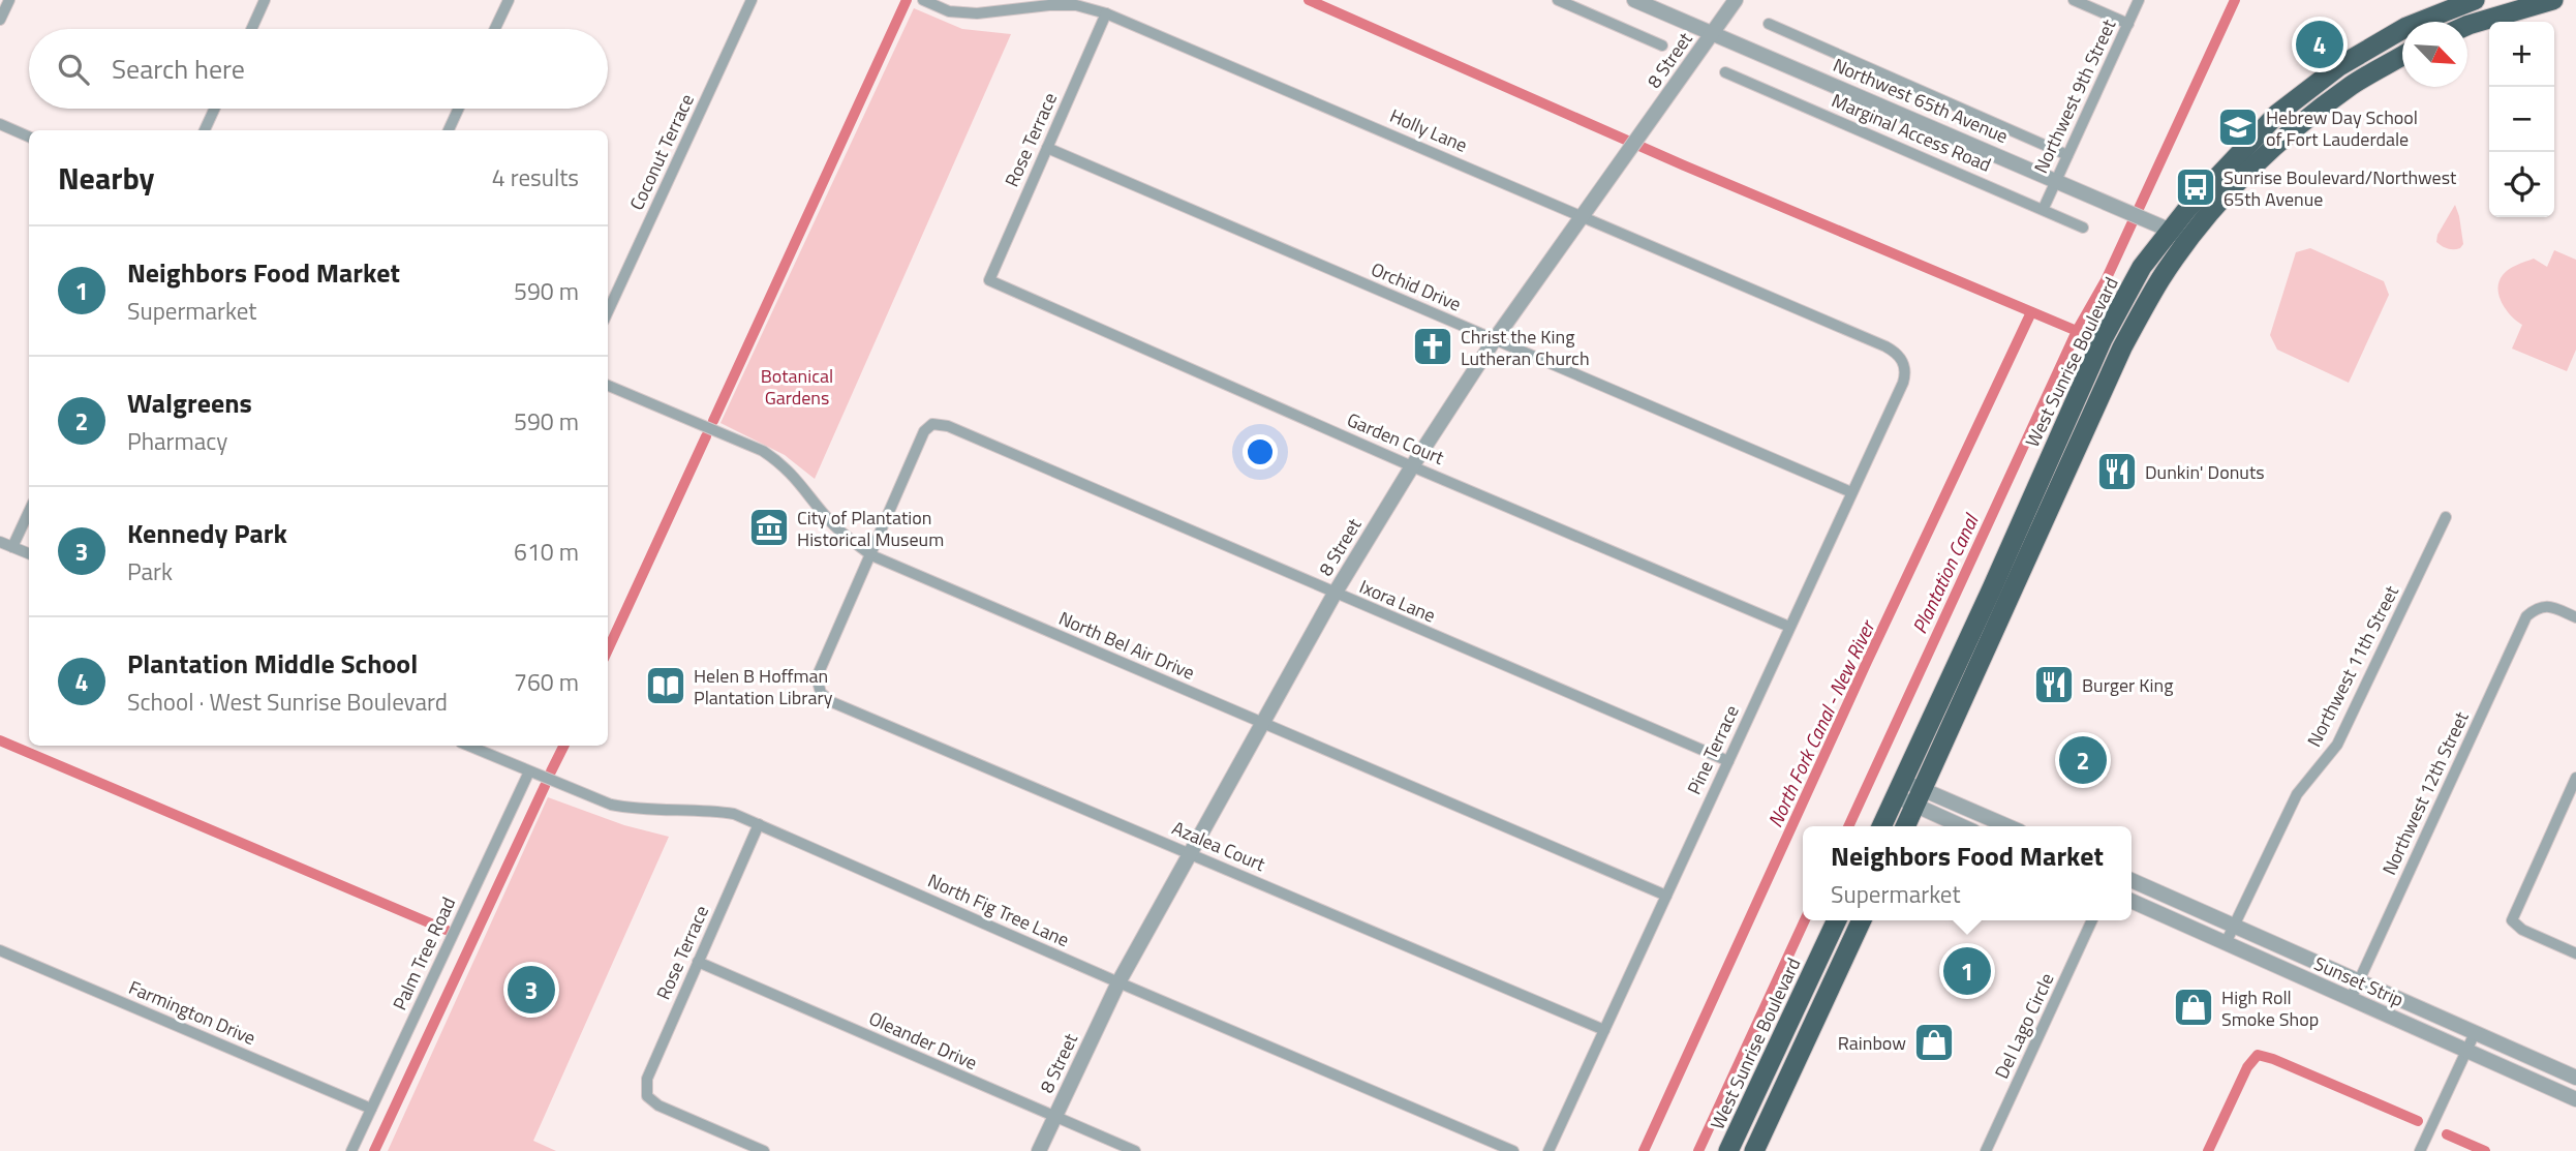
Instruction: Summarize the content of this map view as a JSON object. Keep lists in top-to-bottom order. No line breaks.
{"streets":{"highway":["West Sunrise Boulevard"],"street":["8 Street","Northwest 9th Street","Northwest 65th Avenue","Holly Lane","Marginal Access Road","Rose Terrace","Coconut Terrace","Orchid Drive","Garden Court","Ixora Lane","North Bel Air Drive","Northwest 11th Street","Pine Terrace","Northwest 12th Street","Azalea Court","North Fig Tree Lane","Palm Tree Road","Sunset Strip","Farmington Drive","Del Lago Circle","Oleander Drive"]},"crossings":[["8 Street","Northwest 65th Avenue"],["8 Street","Holly Lane"],["8 Street","Orchid Drive"],["8 Street","Garden Court"],["8 Street","Ixora Lane"],["8 Street","North Bel Air Drive"],["8 Street","Azalea Court"],["8 Street","North Fig Tree Lane"],["8 Street","Oleander Drive"],["Northwest 9th Street","Northwest 65th Avenue"],["Northwest 9th Street","Marginal Access Road"],["Northwest 65th Avenue","West Sunrise Boulevard"],["Holly Lane","Rose Terrace"],["Holly Lane","Pine Terrace"],["Rose Terrace","Orchid Drive"],["Rose Terrace","Garden Court"],["Rose Terrace","North Fig Tree Lane"],["Rose Terrace","Oleander Drive"],["Orchid Drive","Pine Terrace"],["Garden Court","Pine Terrace"],["Ixora Lane","North Bel Air Drive"],["Ixora Lane","Pine Terrace"],["Ixora Lane","Azalea Court"],["North Bel Air Drive","Pine Terrace"],["North Bel Air Drive","Azalea Court"],["Northwest 11th Street","Sunset Strip"],["Pine Terrace","Azalea Court"],["Northwest 12th Street","Sunset Strip"],["North Fig Tree Lane","Palm Tree Road"],["Palm Tree Road","Farmington Drive"]],"water":["Plantation Canal","North Fork Canal - New River"],"parks":["Botanical Gardens"],"places":{"school or university":["Hebrew Day School of Fort Lauderdale"],"bus stop":["Sunrise Boulevard/Northwest 65th Avenue"],"church":["Christ the King Lutheran Church"],"restaurant":["Dunkin' Donuts","Burger King"],"museum":["City of Plantation Historical Museum"],"library":["Helen B Hoffman Plantation Library"],"shop":["High Roll Smoke Shop","Rainbow"]},"north":"bottom right","page":{"pins":["4","2","1","3"],"map_buttons":["+","−"],"search":"Search here","heading":["Nearby","4 results"],"list":[{"mark":"1","name":"Neighbors Food Market","note":"Supermarket","value":"590 m"},{"mark":"2","name":"Walgreens","note":"Pharmacy","value":"590 m"},{"mark":"3","name":"Kennedy Park","note":"Park","value":"610 m"},{"mark":"4","name":"Plantation Middle School","note":"School · West Sunrise Boulevard","value":"760 m"}],"popup":["Neighbors Food Market","Supermarket"]}}
